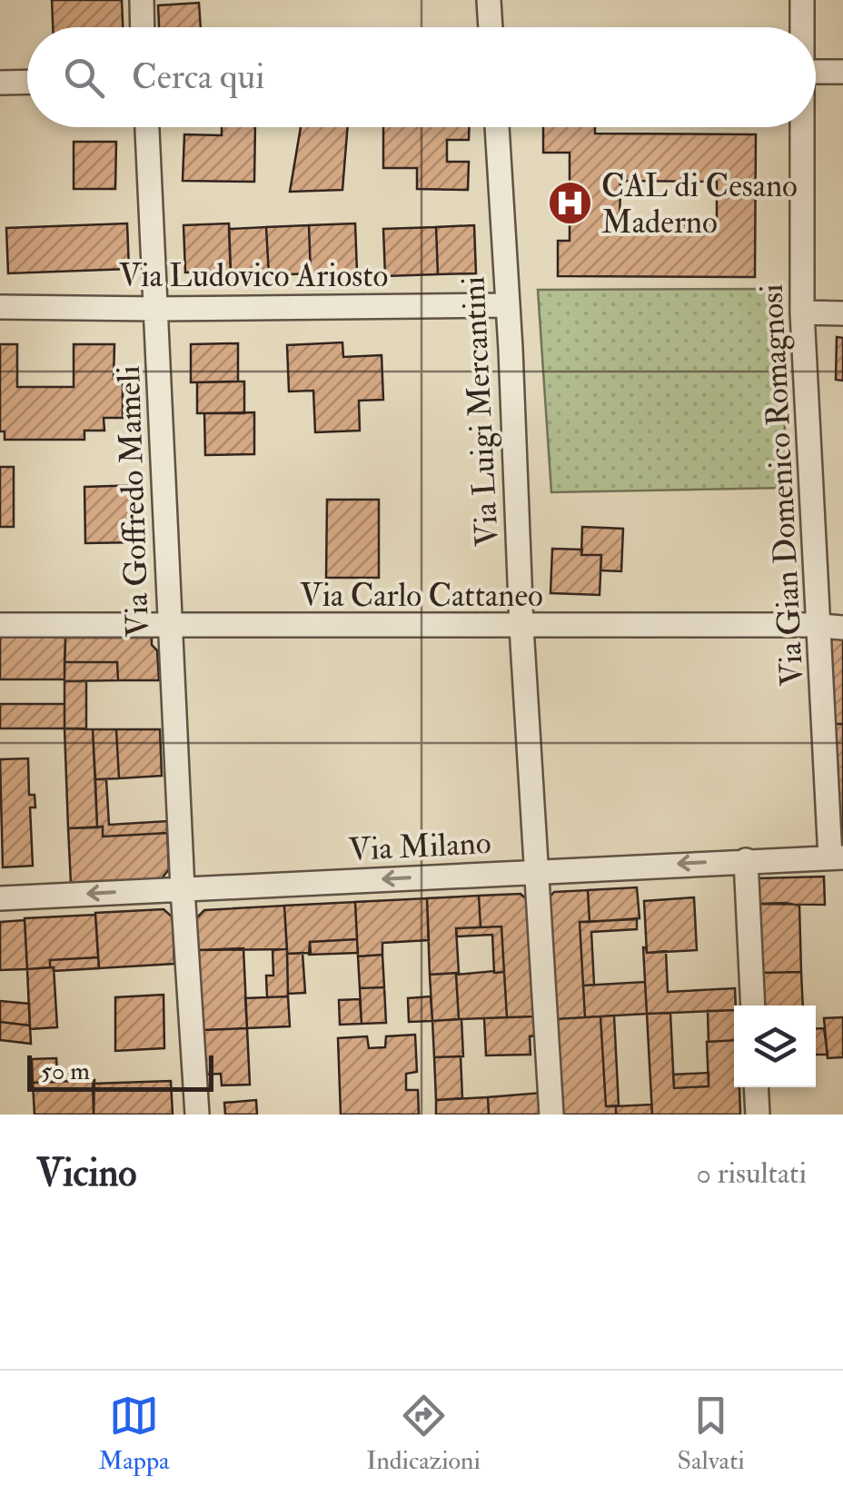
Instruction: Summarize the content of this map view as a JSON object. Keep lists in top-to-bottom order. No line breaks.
{"streets":{"street":["Via Ludovico Ariosto","Via Luigi Mercantini","Via Gian Domenico Romagnosi","Via Goffredo Mameli","Via Carlo Cattaneo","Via Milano"]},"crossings":[["Via Ludovico Ariosto","Via Luigi Mercantini"],["Via Ludovico Ariosto","Via Goffredo Mameli"],["Via Luigi Mercantini","Via Carlo Cattaneo"],["Via Luigi Mercantini","Via Milano"],["Via Gian Domenico Romagnosi","Via Carlo Cattaneo"],["Via Gian Domenico Romagnosi","Via Milano"],["Via Goffredo Mameli","Via Carlo Cattaneo"],["Via Goffredo Mameli","Via Milano"]],"one_way":["Via Milano"],"places":{"hospital":["CAL di Cesano Maderno"]},"scale_bar":"50 m","page":{"search":"Cerca qui","scale":"50 m","heading":["Vicino","0 risultati"],"nav":["Mappa","Indicazioni","Salvati"]}}
